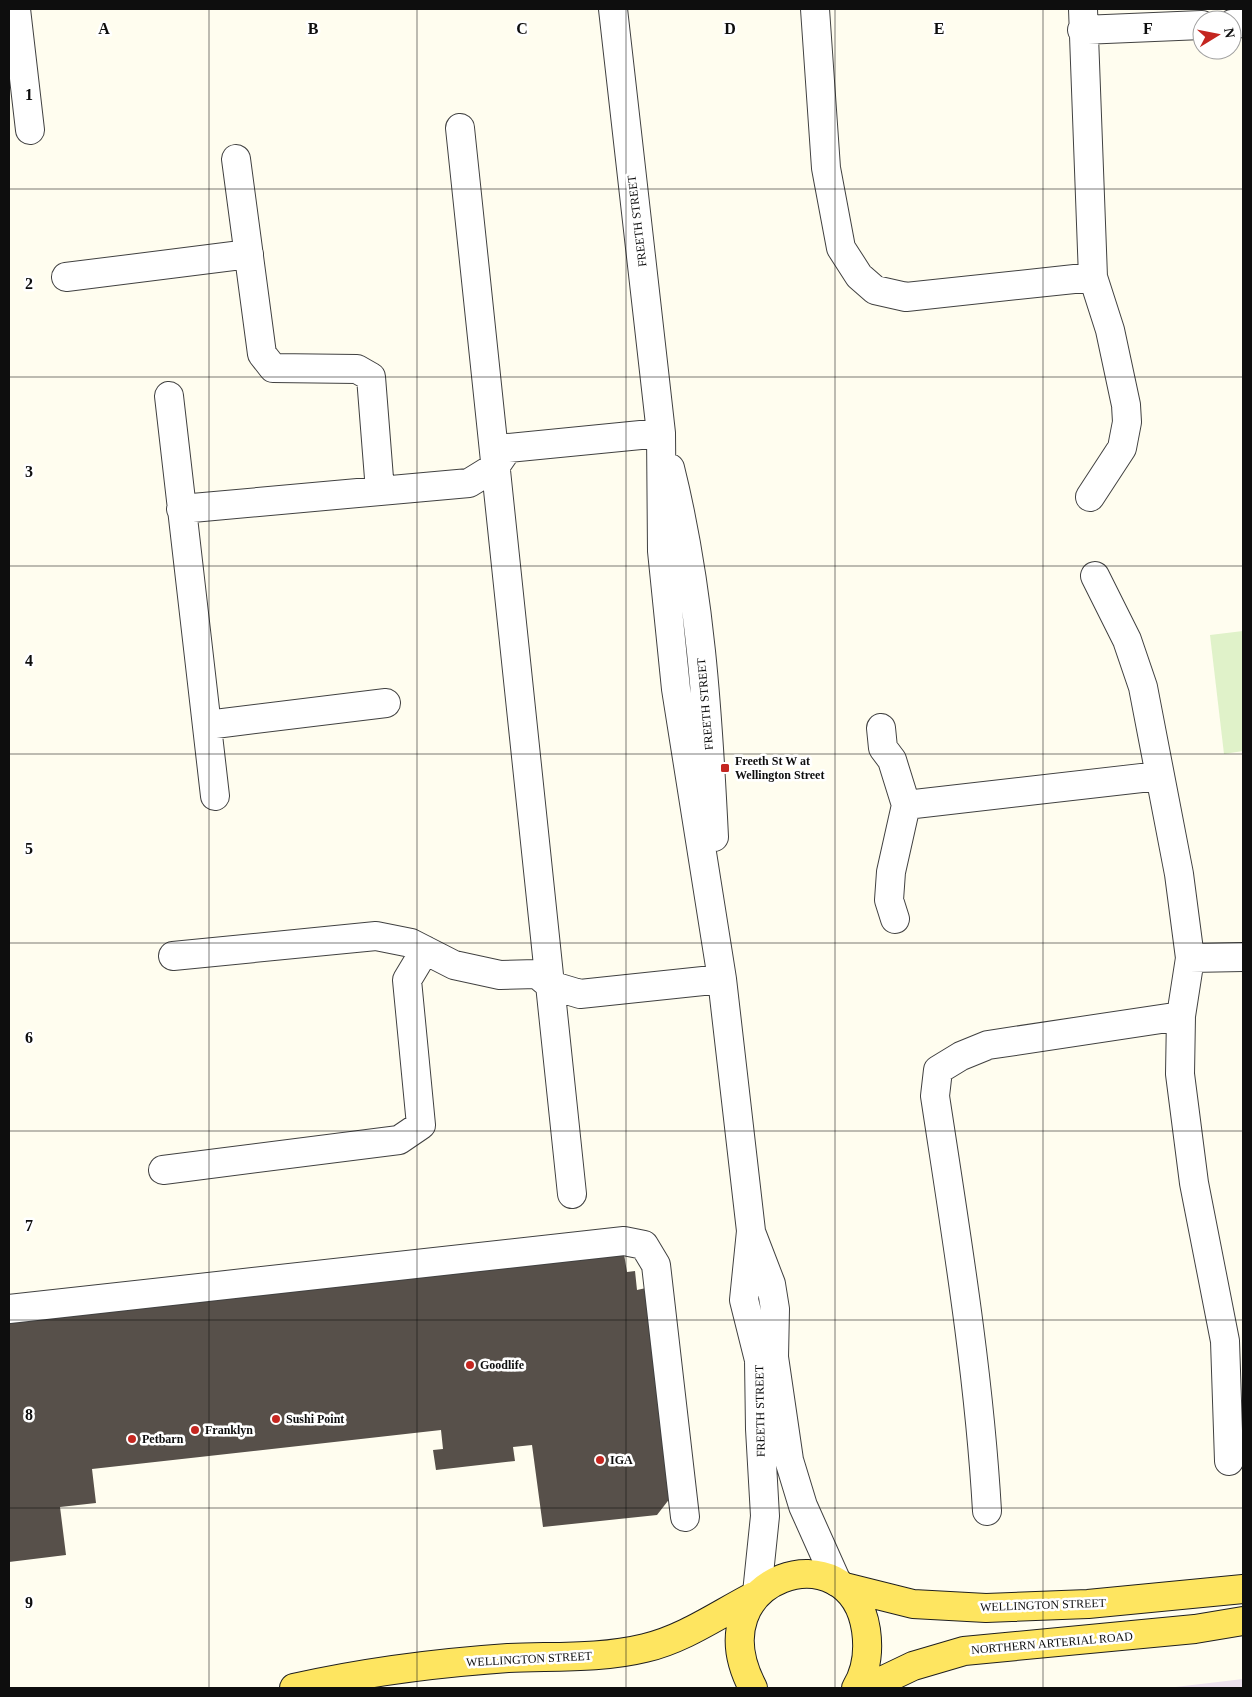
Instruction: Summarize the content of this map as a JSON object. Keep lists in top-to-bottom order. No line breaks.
{"streets":{"main road":["WELLINGTON STREET","NORTHERN ARTERIAL ROAD"],"street":["FREETH STREET"]},"crossings":[["FREETH STREET","WELLINGTON STREET"]],"places":{"transit":["Freeth St W at Wellington Street"],"other":["Goodlife","Sushi Point","Franklyn","Petbarn","IGA"]},"north":"right","grid":{"columns":["A","B","C","D","E","F"],"rows":["1","2","3","4","5","6","7","8","9"]}}
